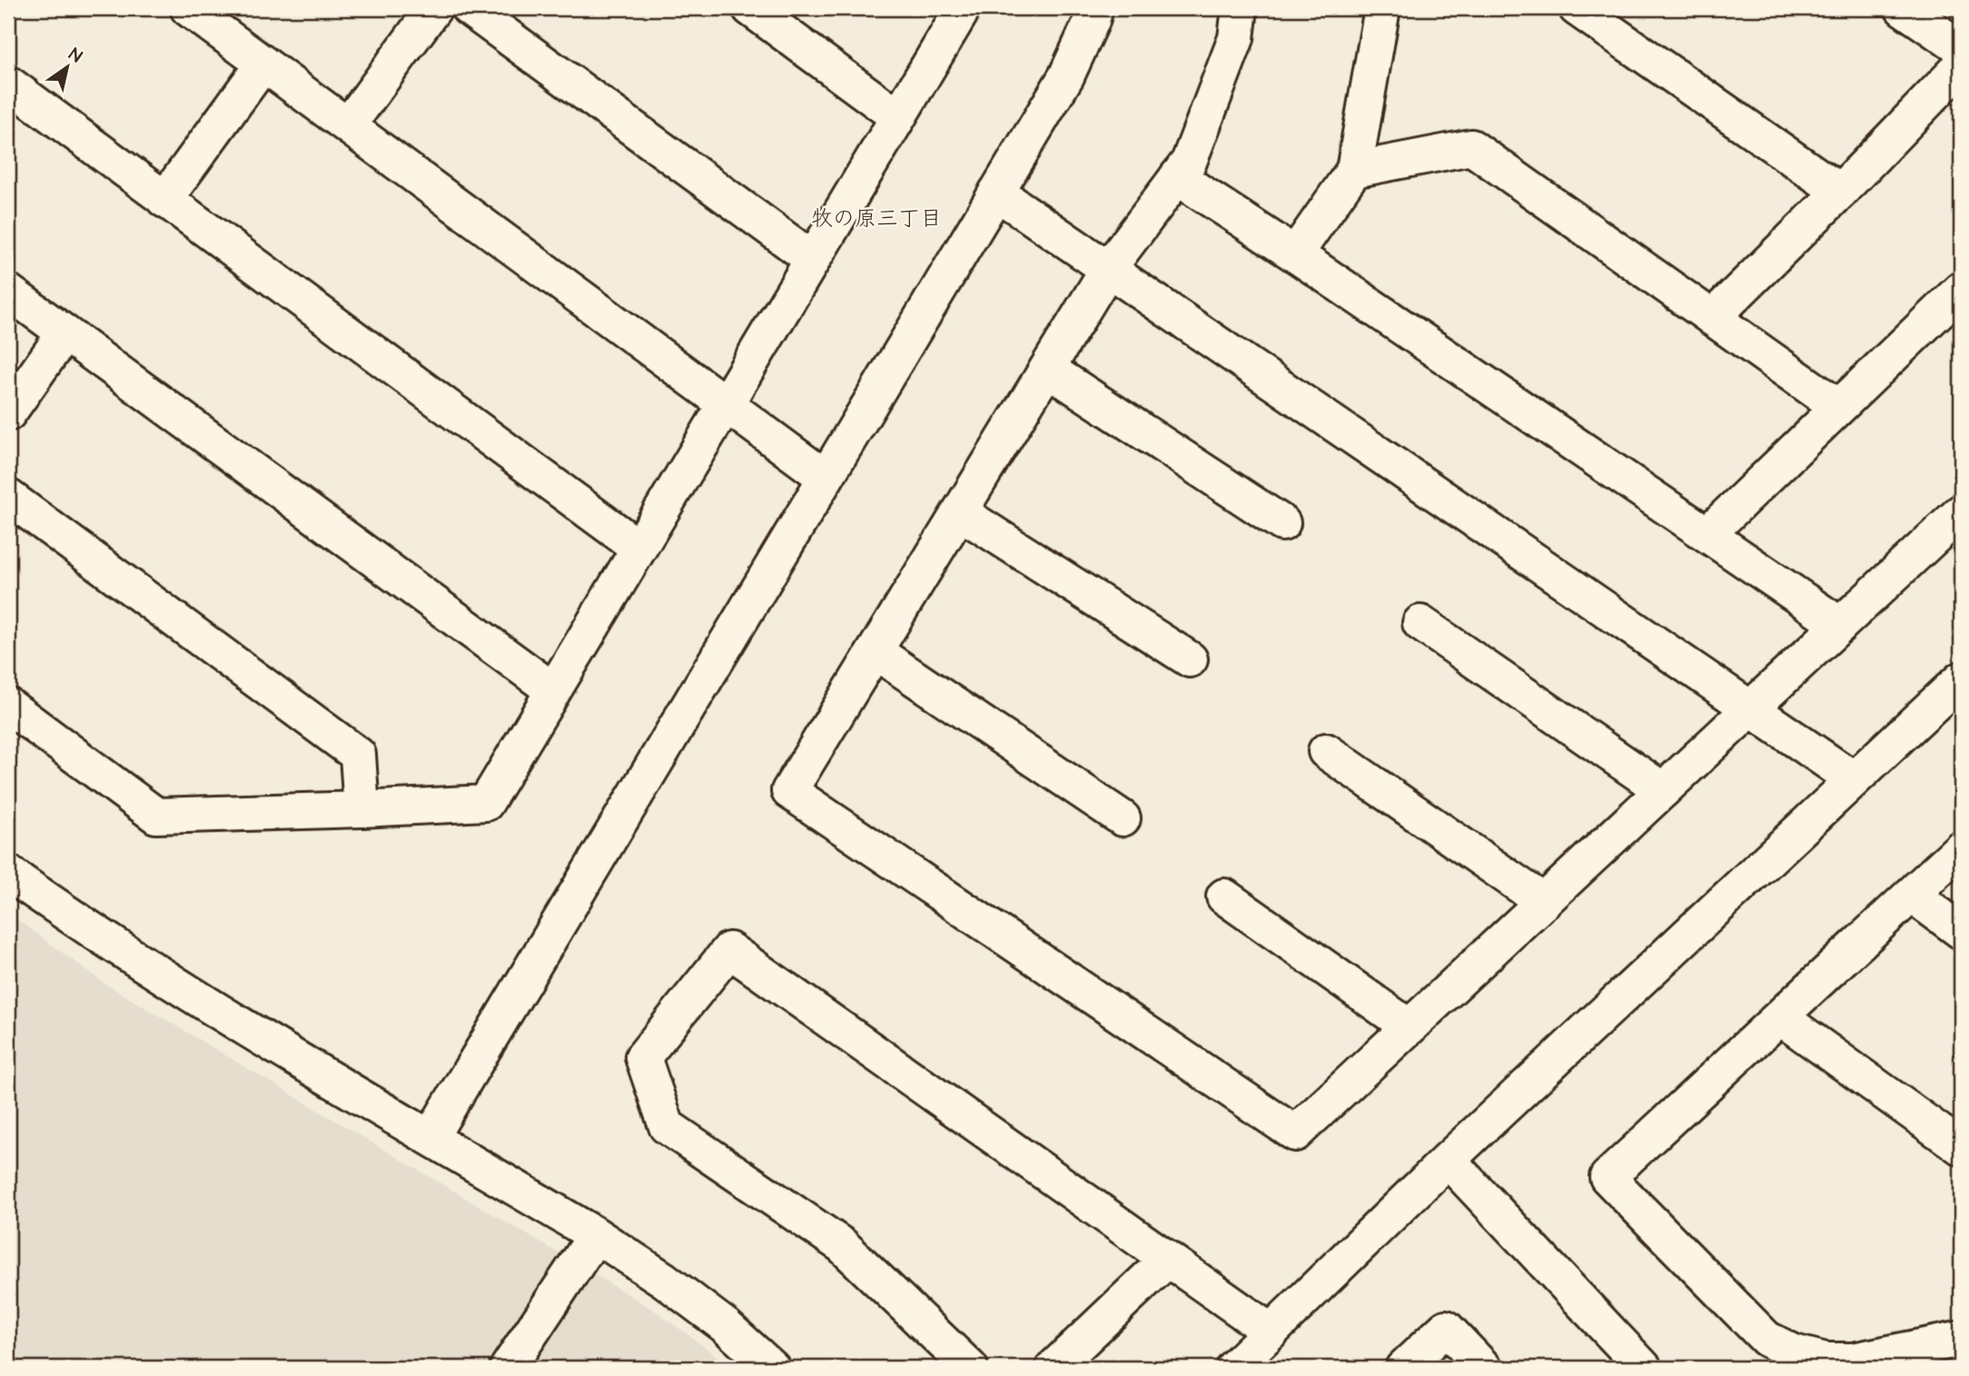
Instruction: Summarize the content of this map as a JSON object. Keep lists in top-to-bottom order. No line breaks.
{"districts":["牧の原三丁目"],"north":"top right"}
